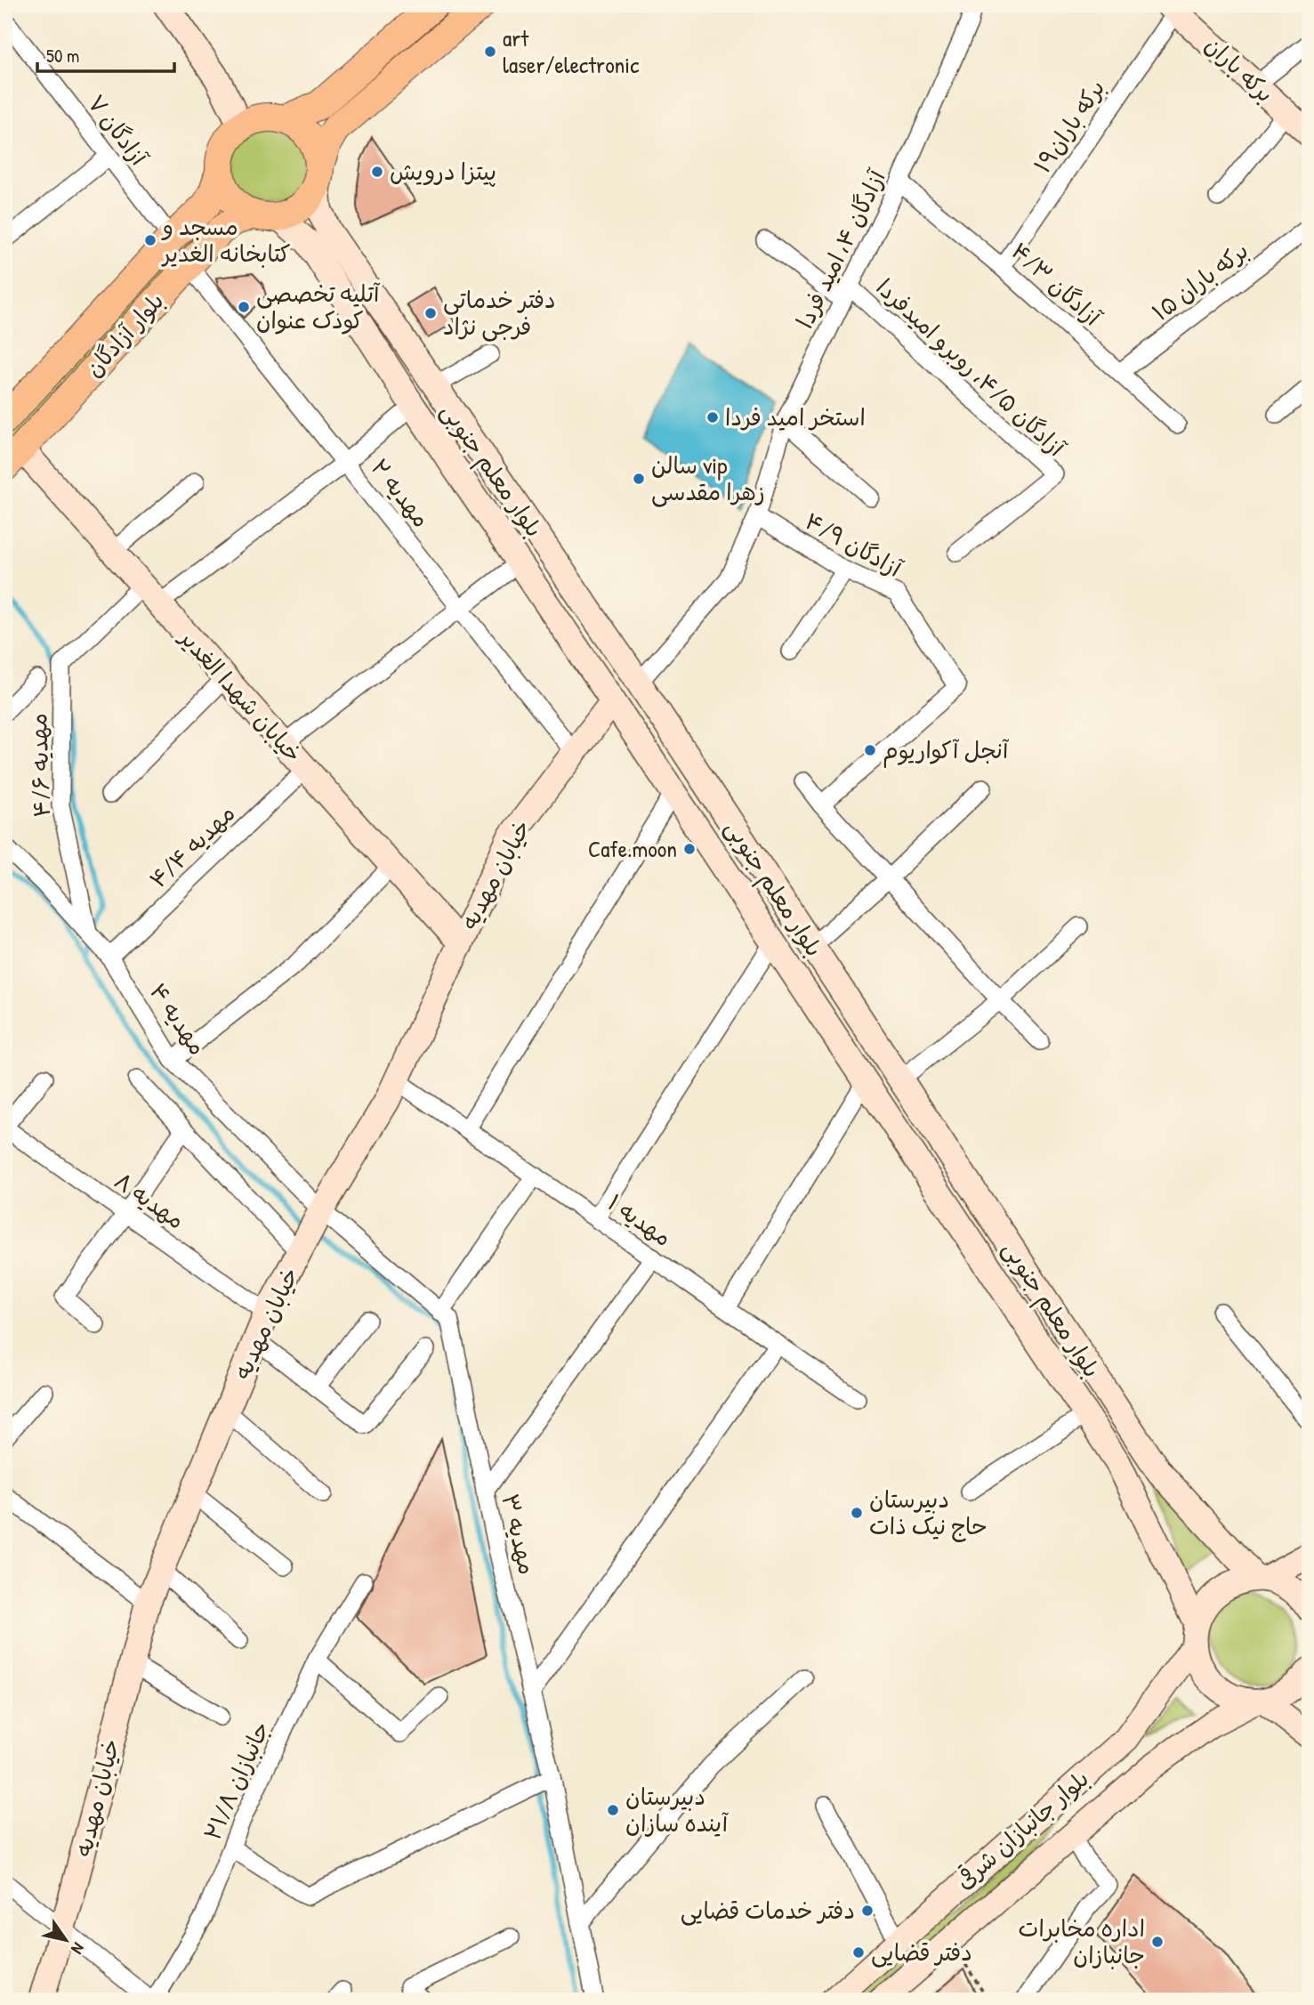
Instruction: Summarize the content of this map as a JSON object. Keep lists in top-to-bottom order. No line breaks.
{"streets":{"main road":["برکه باران","بلوار آزادگان","بلوار معلم جنوبی","خیابان شهدا الغدیر","خیابان مهدیه","بلوار جانبازان شرقی"],"street":["برکه باران۱۹","آزادگان ۷","آزادگان ۴، امید فردا","برکه باران ۱۵","آزادگان ۴/۳","آزادگان ۴/۵، روبرو امیدفردا","مهدیه ۲","آزادگان ۴/۹","مهدیه ۴/۶","مهدیه ۴/۴","مهدیه ۴","مهدیه ۸","مهدیه ۱","مهدیه ۳","جانبازان ۲۱/۸"]},"crossings":[["برکه باران","برکه باران۱۹"],["برکه باران۱۹","آزادگان ۴/۳"],["آزادگان ۷","بلوار آزادگان"],["آزادگان ۴، امید فردا","آزادگان ۴/۳"],["آزادگان ۴، امید فردا","آزادگان ۴/۵، روبرو امیدفردا"],["آزادگان ۴، امید فردا","بلوار معلم جنوبی"],["آزادگان ۴، امید فردا","آزادگان ۴/۹"],["برکه باران ۱۵","آزادگان ۴/۳"],["بلوار آزادگان","بلوار معلم جنوبی"],["بلوار آزادگان","مهدیه ۲"],["بلوار آزادگان","خیابان شهدا الغدیر"],["بلوار معلم جنوبی","خیابان مهدیه"],["بلوار معلم جنوبی","بلوار جانبازان شرقی"],["مهدیه ۲","خیابان مهدیه"],["خیابان شهدا الغدیر","مهدیه ۴/۶"],["خیابان شهدا الغدیر","مهدیه ۴/۴"],["خیابان شهدا الغدیر","خیابان مهدیه"],["مهدیه ۴/۶","مهدیه ۴"],["مهدیه ۴/۴","مهدیه ۴"],["خیابان مهدیه","مهدیه ۴"],["خیابان مهدیه","مهدیه ۸"],["خیابان مهدیه","مهدیه ۱"],["خیابان مهدیه","مهدیه ۳"],["مهدیه ۴","مهدیه ۳"]],"places":["art laser/electronic","پیتزا درویش","مسجد و کتابخانه الغدیر","آتلیه تخصصی کودک عنوان","دفتر خدماتی فرجی نژاد","استخر امید فردا","سالن vip زهرا مقدسی","آنجل آکواریوم","Cafe.moon","دبیرستان حاج نیک ذات","دبیرستان آینده سازان","دفتر خدمات قضایی","اداره مخابرات جانبازان","دفتر قضایی"],"scale_bar":"50 m","north":"bottom right"}
